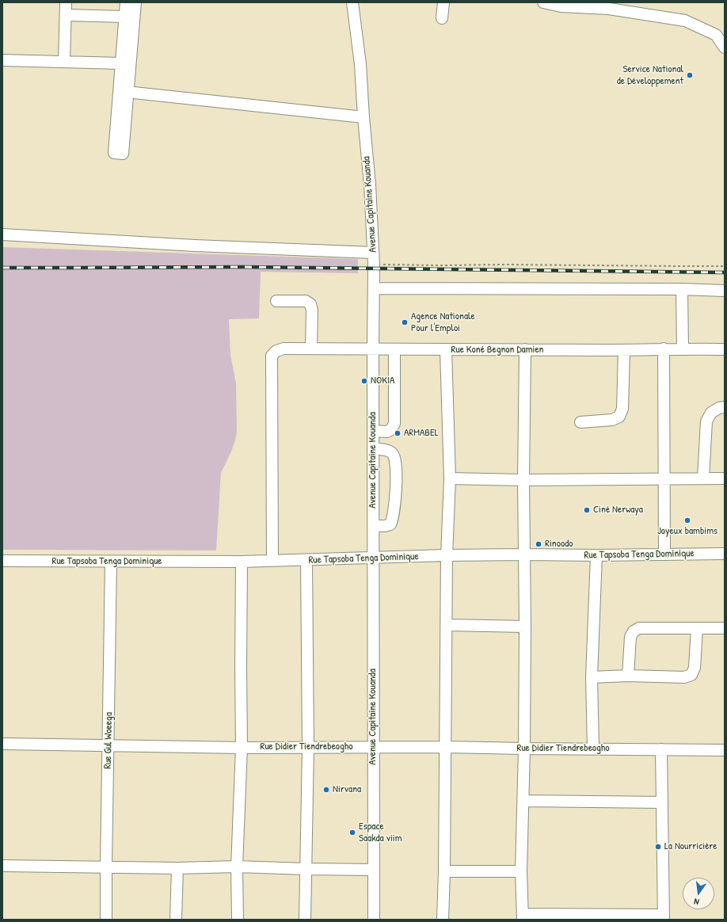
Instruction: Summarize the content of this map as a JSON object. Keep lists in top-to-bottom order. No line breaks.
{"streets":{"street":["Avenue Capitaine Kouanda","Rue Koné Begnon Damien","Rue Tapsoba Tenga Dominique","Rue Gul Woeega","Rue Didier Tiendrebeogho"]},"crossings":[["Avenue Capitaine Kouanda","Rue Koné Begnon Damien"],["Avenue Capitaine Kouanda","Rue Tapsoba Tenga Dominique"],["Avenue Capitaine Kouanda","Rue Didier Tiendrebeogho"],["Rue Koné Begnon Damien","Rue Tapsoba Tenga Dominique"],["Rue Tapsoba Tenga Dominique","Rue Gul Woeega"],["Rue Gul Woeega","Rue Didier Tiendrebeogho"]],"places":["Service National de Développement","Agence Nationale Pour l'Emploi","NOKIA","ARMABEL","Ciné Nerwaya","Joyeux bambims","Rinoodo","Nirvana","Espace Saakda viim","La Nourricière"],"north":"bottom"}
